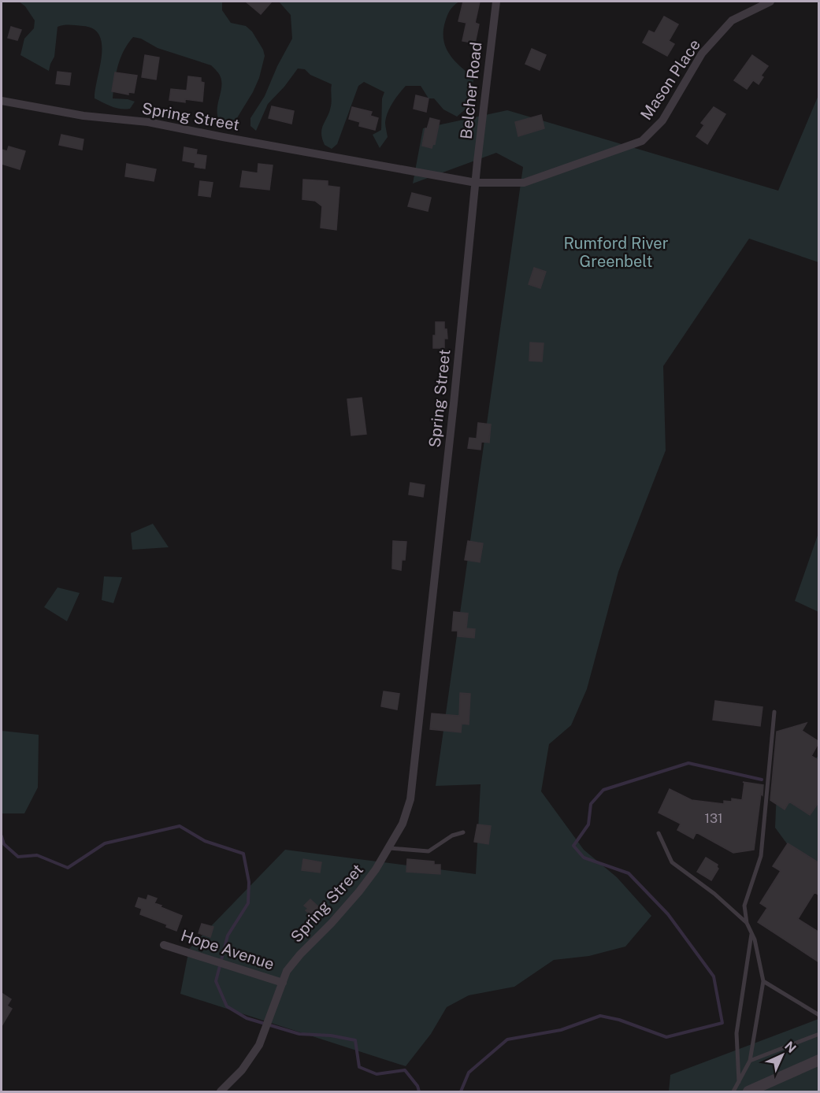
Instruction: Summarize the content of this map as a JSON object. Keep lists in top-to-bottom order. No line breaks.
{"streets":{"street":["Mason Place","Belcher Road","Spring Street","Hope Avenue"]},"crossings":[["Mason Place","Belcher Road"],["Mason Place","Spring Street"],["Belcher Road","Spring Street"],["Spring Street","Hope Avenue"]],"parks":["Rumford River Greenbelt"],"house_numbers":["131"],"north":"top right"}
